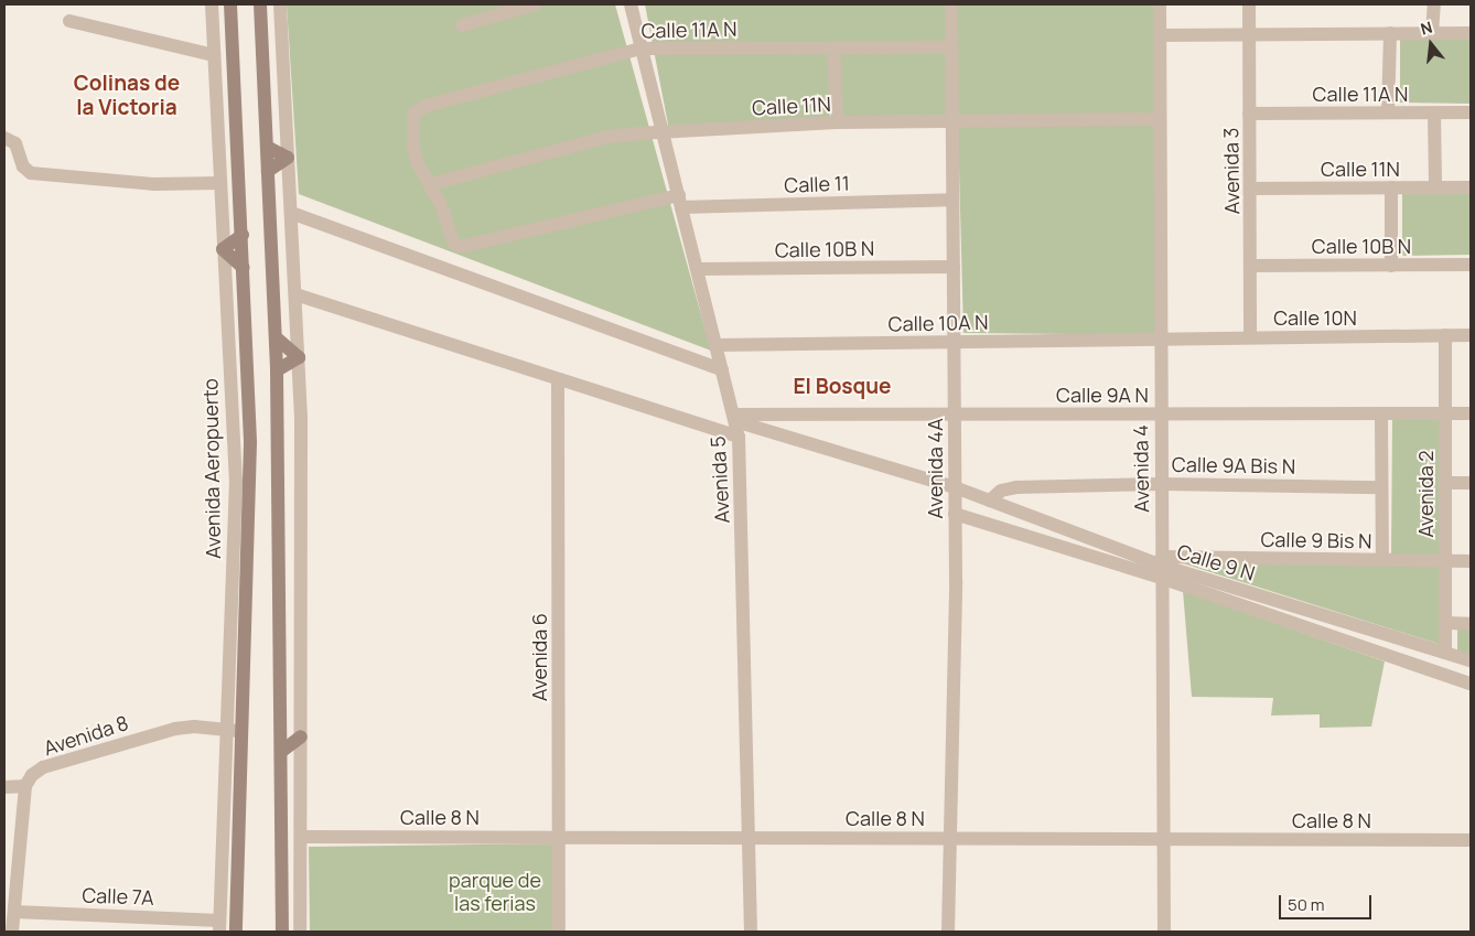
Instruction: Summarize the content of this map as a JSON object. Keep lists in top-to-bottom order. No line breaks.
{"streets":{"main road":["Avenida Aeropuerto"],"street":["Calle 11A N","Calle 11N","Avenida 3","Calle 11","Calle 10B N","Calle 10N","Calle 10A N","Calle 9A N","Calle 9A Bis N","Avenida 4A","Avenida 4","Avenida 5","Avenida 2","Calle 9 Bis N","Calle 9 N","Avenida 6","Avenida 8","Calle 8 N","Calle 7A"]},"crossings":[["Calle 11A N","Calle 11N"],["Calle 11A N","Avenida 3"],["Calle 11A N","Calle 11"],["Calle 11A N","Avenida 4A"],["Calle 11A N","Avenida 5"],["Calle 11N","Avenida 3"],["Calle 11N","Avenida 4A"],["Calle 11N","Avenida 4"],["Calle 11N","Avenida 5"],["Avenida 3","Calle 10B N"],["Avenida 3","Calle 10N"],["Calle 11","Avenida 4A"],["Calle 11","Avenida 5"],["Calle 10B N","Avenida 4A"],["Calle 10B N","Avenida 5"],["Calle 10N","Calle 10A N"],["Calle 10N","Avenida 4"],["Calle 10N","Avenida 2"],["Calle 10A N","Avenida 4A"],["Calle 10A N","Avenida 4"],["Calle 10A N","Avenida 5"],["Calle 9A N","Avenida 4A"],["Calle 9A N","Avenida 4"],["Calle 9A N","Avenida 5"],["Calle 9A N","Avenida 2"],["Calle 9A N","Calle 9 N"],["Calle 9A Bis N","Avenida 4"],["Calle 9A Bis N","Calle 9 N"],["Avenida Aeropuerto","Avenida 8"],["Avenida Aeropuerto","Calle 7A"],["Avenida 4A","Calle 9 N"],["Avenida 4A","Calle 8 N"],["Avenida 4","Calle 9 Bis N"],["Avenida 4","Calle 9 N"],["Avenida 4","Calle 8 N"],["Avenida 5","Calle 9 N"],["Avenida 5","Calle 8 N"],["Avenida 2","Calle 9 Bis N"],["Avenida 2","Calle 9 N"],["Calle 9 Bis N","Calle 9 N"],["Avenida 6","Calle 8 N"]],"districts":["Colinas de la Victoria","El Bosque"],"parks":["parque de las ferias"],"scale_bar":"50 m","north":"top"}
